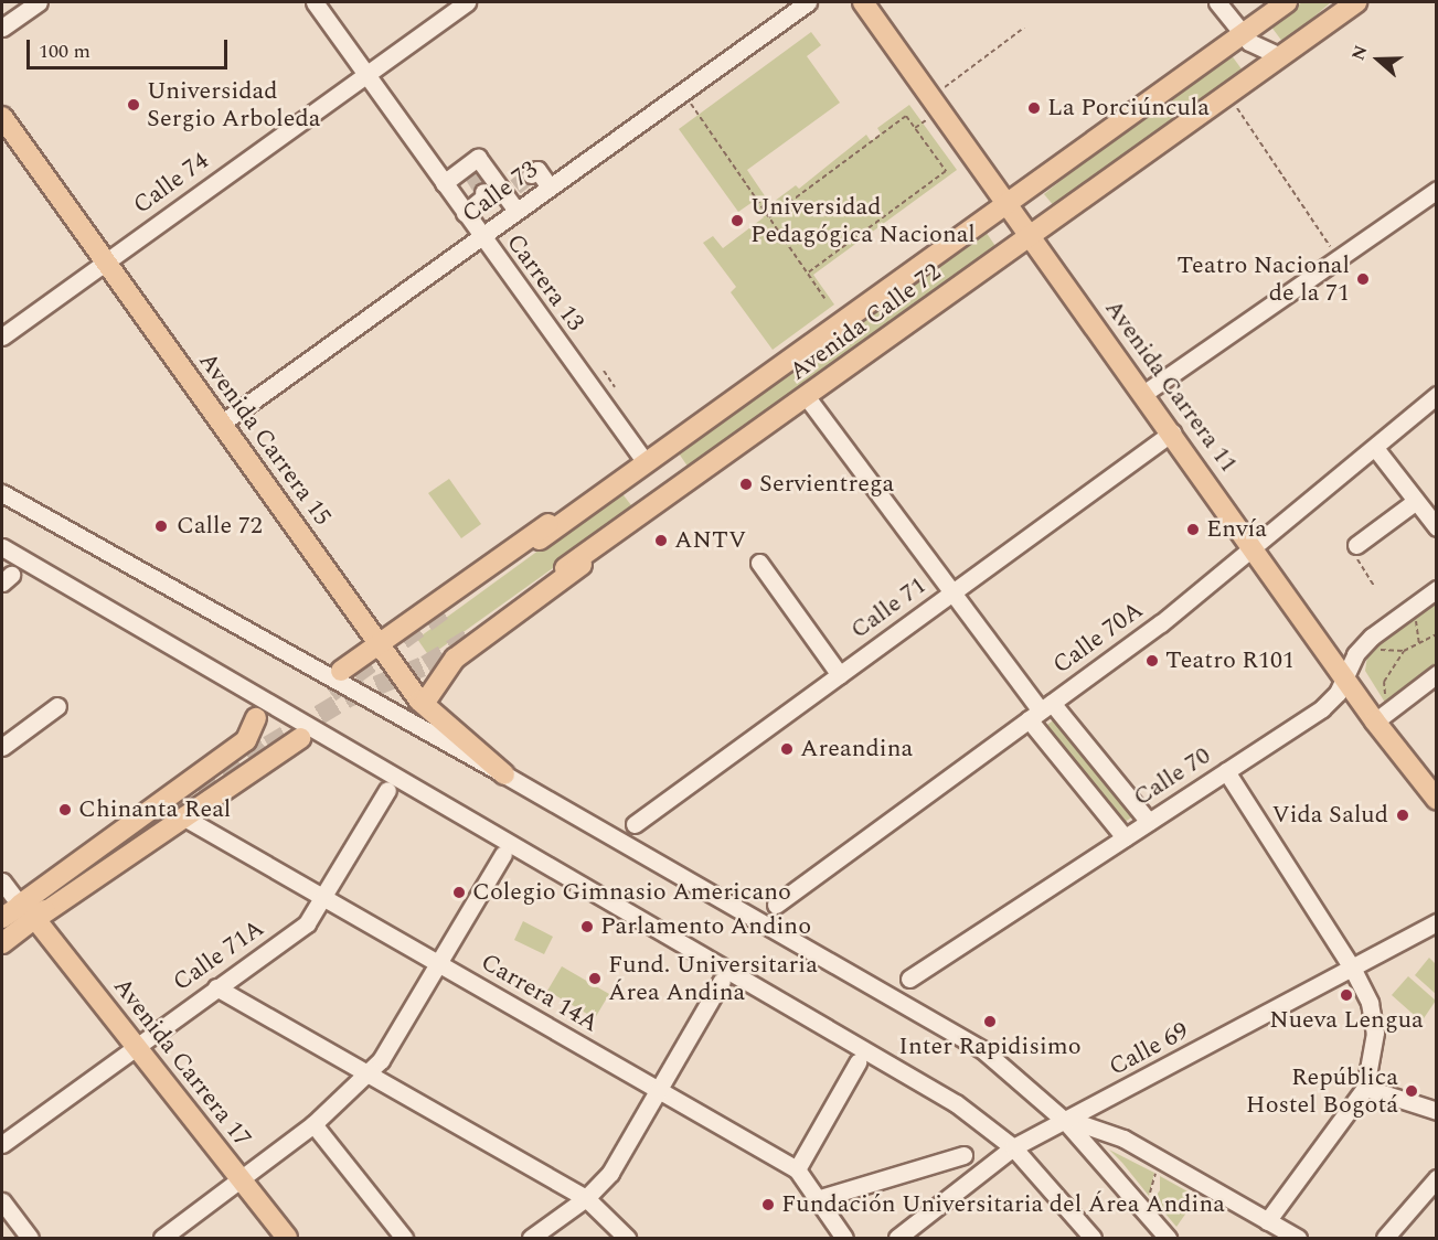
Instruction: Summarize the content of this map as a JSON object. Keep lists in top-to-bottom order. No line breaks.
{"streets":{"main road":["Avenida Calle 72","Avenida Carrera 11","Avenida Carrera 15","Avenida Carrera 17"],"street":["Calle 74","Calle 73","Carrera 13","Calle 71","Calle 70A","Calle 70","Calle 71A","Carrera 14A","Calle 69"]},"crossings":[["Calle 74","Carrera 13"],["Calle 74","Avenida Carrera 15"],["Calle 73","Carrera 13"],["Calle 73","Avenida Carrera 15"],["Carrera 13","Avenida Calle 72"],["Avenida Calle 72","Avenida Carrera 11"],["Avenida Carrera 11","Calle 71"],["Avenida Carrera 11","Calle 70A"],["Avenida Carrera 11","Calle 70"],["Calle 71A","Carrera 14A"],["Calle 71A","Avenida Carrera 17"]],"places":["Universidad Sergio Arboleda","La Porciúncula","Universidad Pedagógica Nacional","Teatro Nacional de la 71","Servientrega","Calle 72","Envía","ANTV","Teatro R101","Areandina","Chinanta Real","Vida Salud","Colegio Gimnasio Americano","Parlamento Andino","Fund. Universitaria Área Andina","Nueva Lengua","Inter Rapidisimo","República Hostel Bogotá","Fundación Universitaria del Área Andina"],"scale_bar":"100 m","north":"left"}
